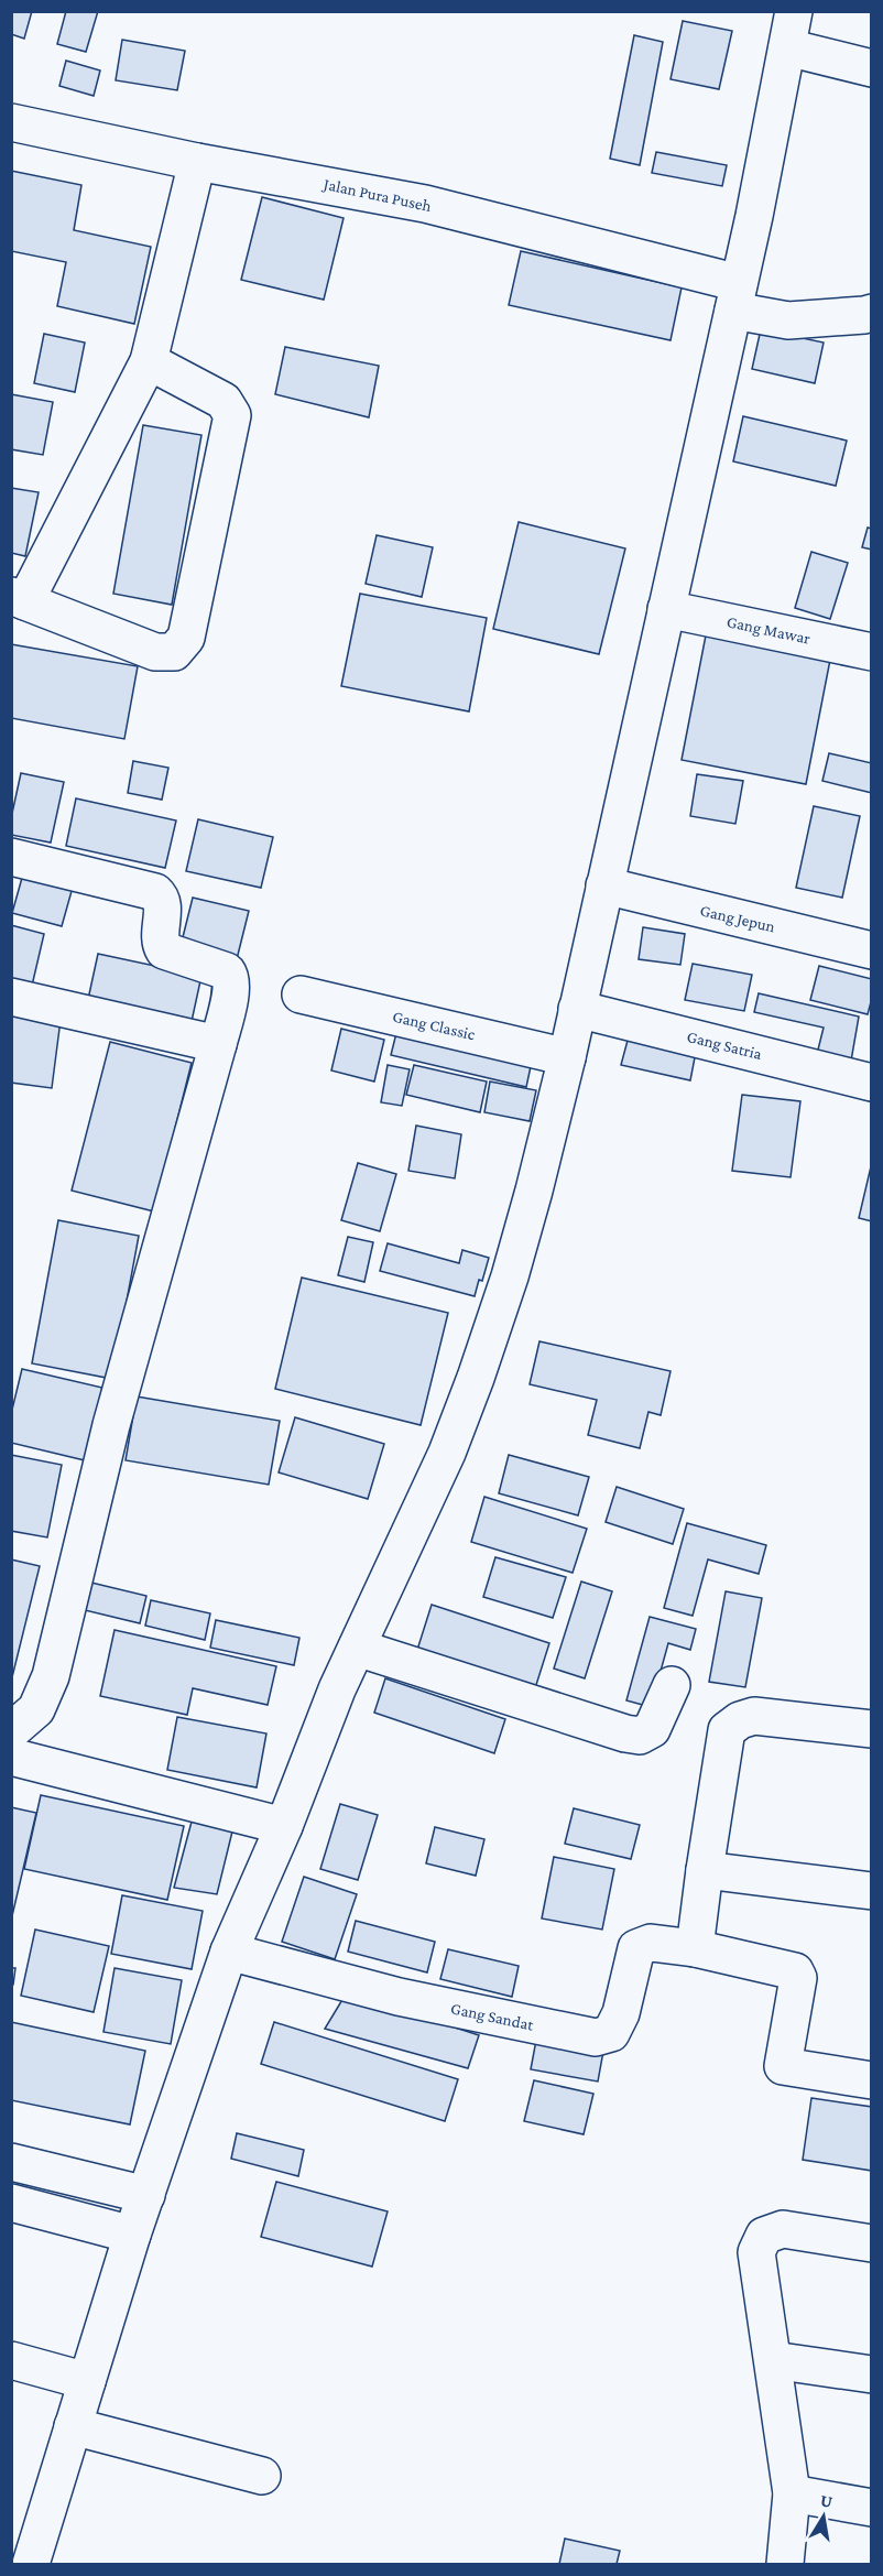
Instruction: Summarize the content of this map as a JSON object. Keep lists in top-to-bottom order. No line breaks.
{"streets":{"street":["Jalan Pura Puseh","Gang Mawar","Gang Jepun","Gang Classic","Gang Satria","Gang Sandat"]},"north":"top"}
